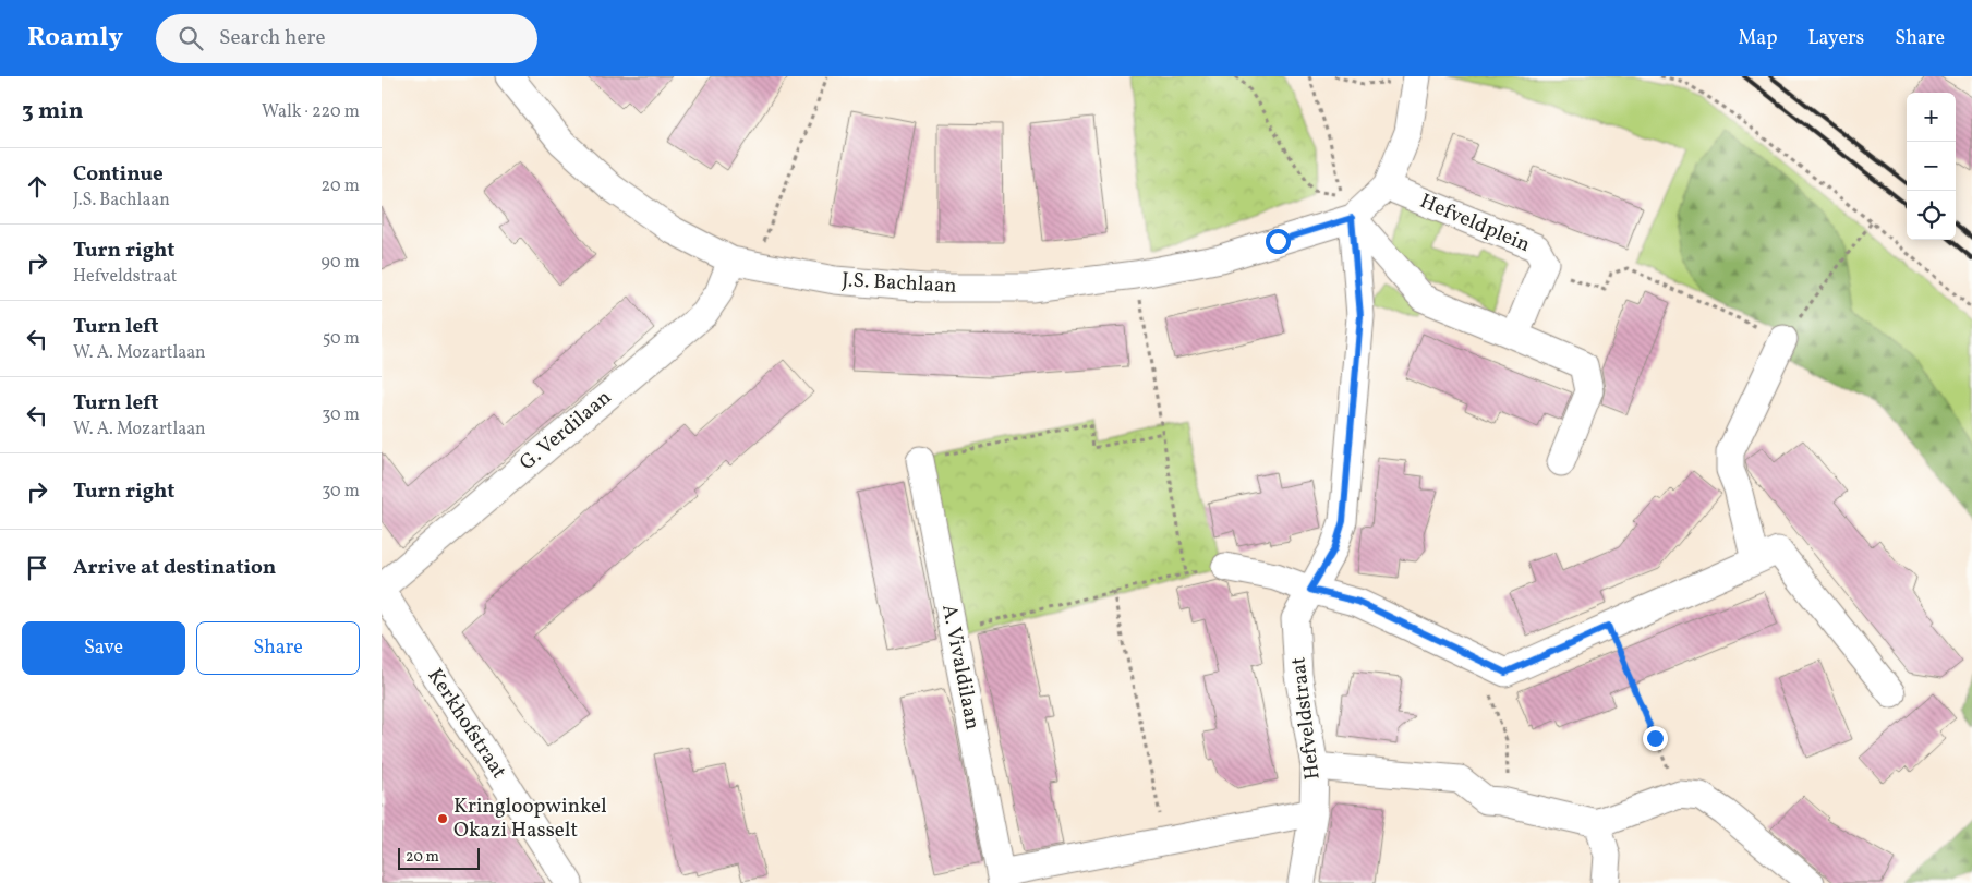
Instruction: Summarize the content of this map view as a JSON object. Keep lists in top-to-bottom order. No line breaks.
{"streets":{"street":["Hefveldplein","J.S. Bachlaan","G. Verdilaan","A. Vivaldilaan","Hefveldstraat","Kerkhofstraat"]},"crossings":[["J.S. Bachlaan","G. Verdilaan"],["J.S. Bachlaan","Hefveldstraat"],["G. Verdilaan","Kerkhofstraat"],["A. Vivaldilaan","Hefveldstraat"]],"places":["Kringloopwinkel Okazi Hasselt"],"scale_bar":"20 m","page":{"header":"Roamly","search":"Search here","nav":["Map","Layers","Share"],"heading":["3 min","Walk · 220 m"],"map_buttons":["+","−"],"list":[["Continue","J.S. Bachlaan","20 m"],["Turn right","Hefveldstraat","90 m"],["Turn left","W. A. Mozartlaan","50 m"],["Turn left","W. A. Mozartlaan","30 m"],["Turn right","30 m"],"Arrive at destination"],"buttons":["Save","Share"],"scale":"20 m"}}
